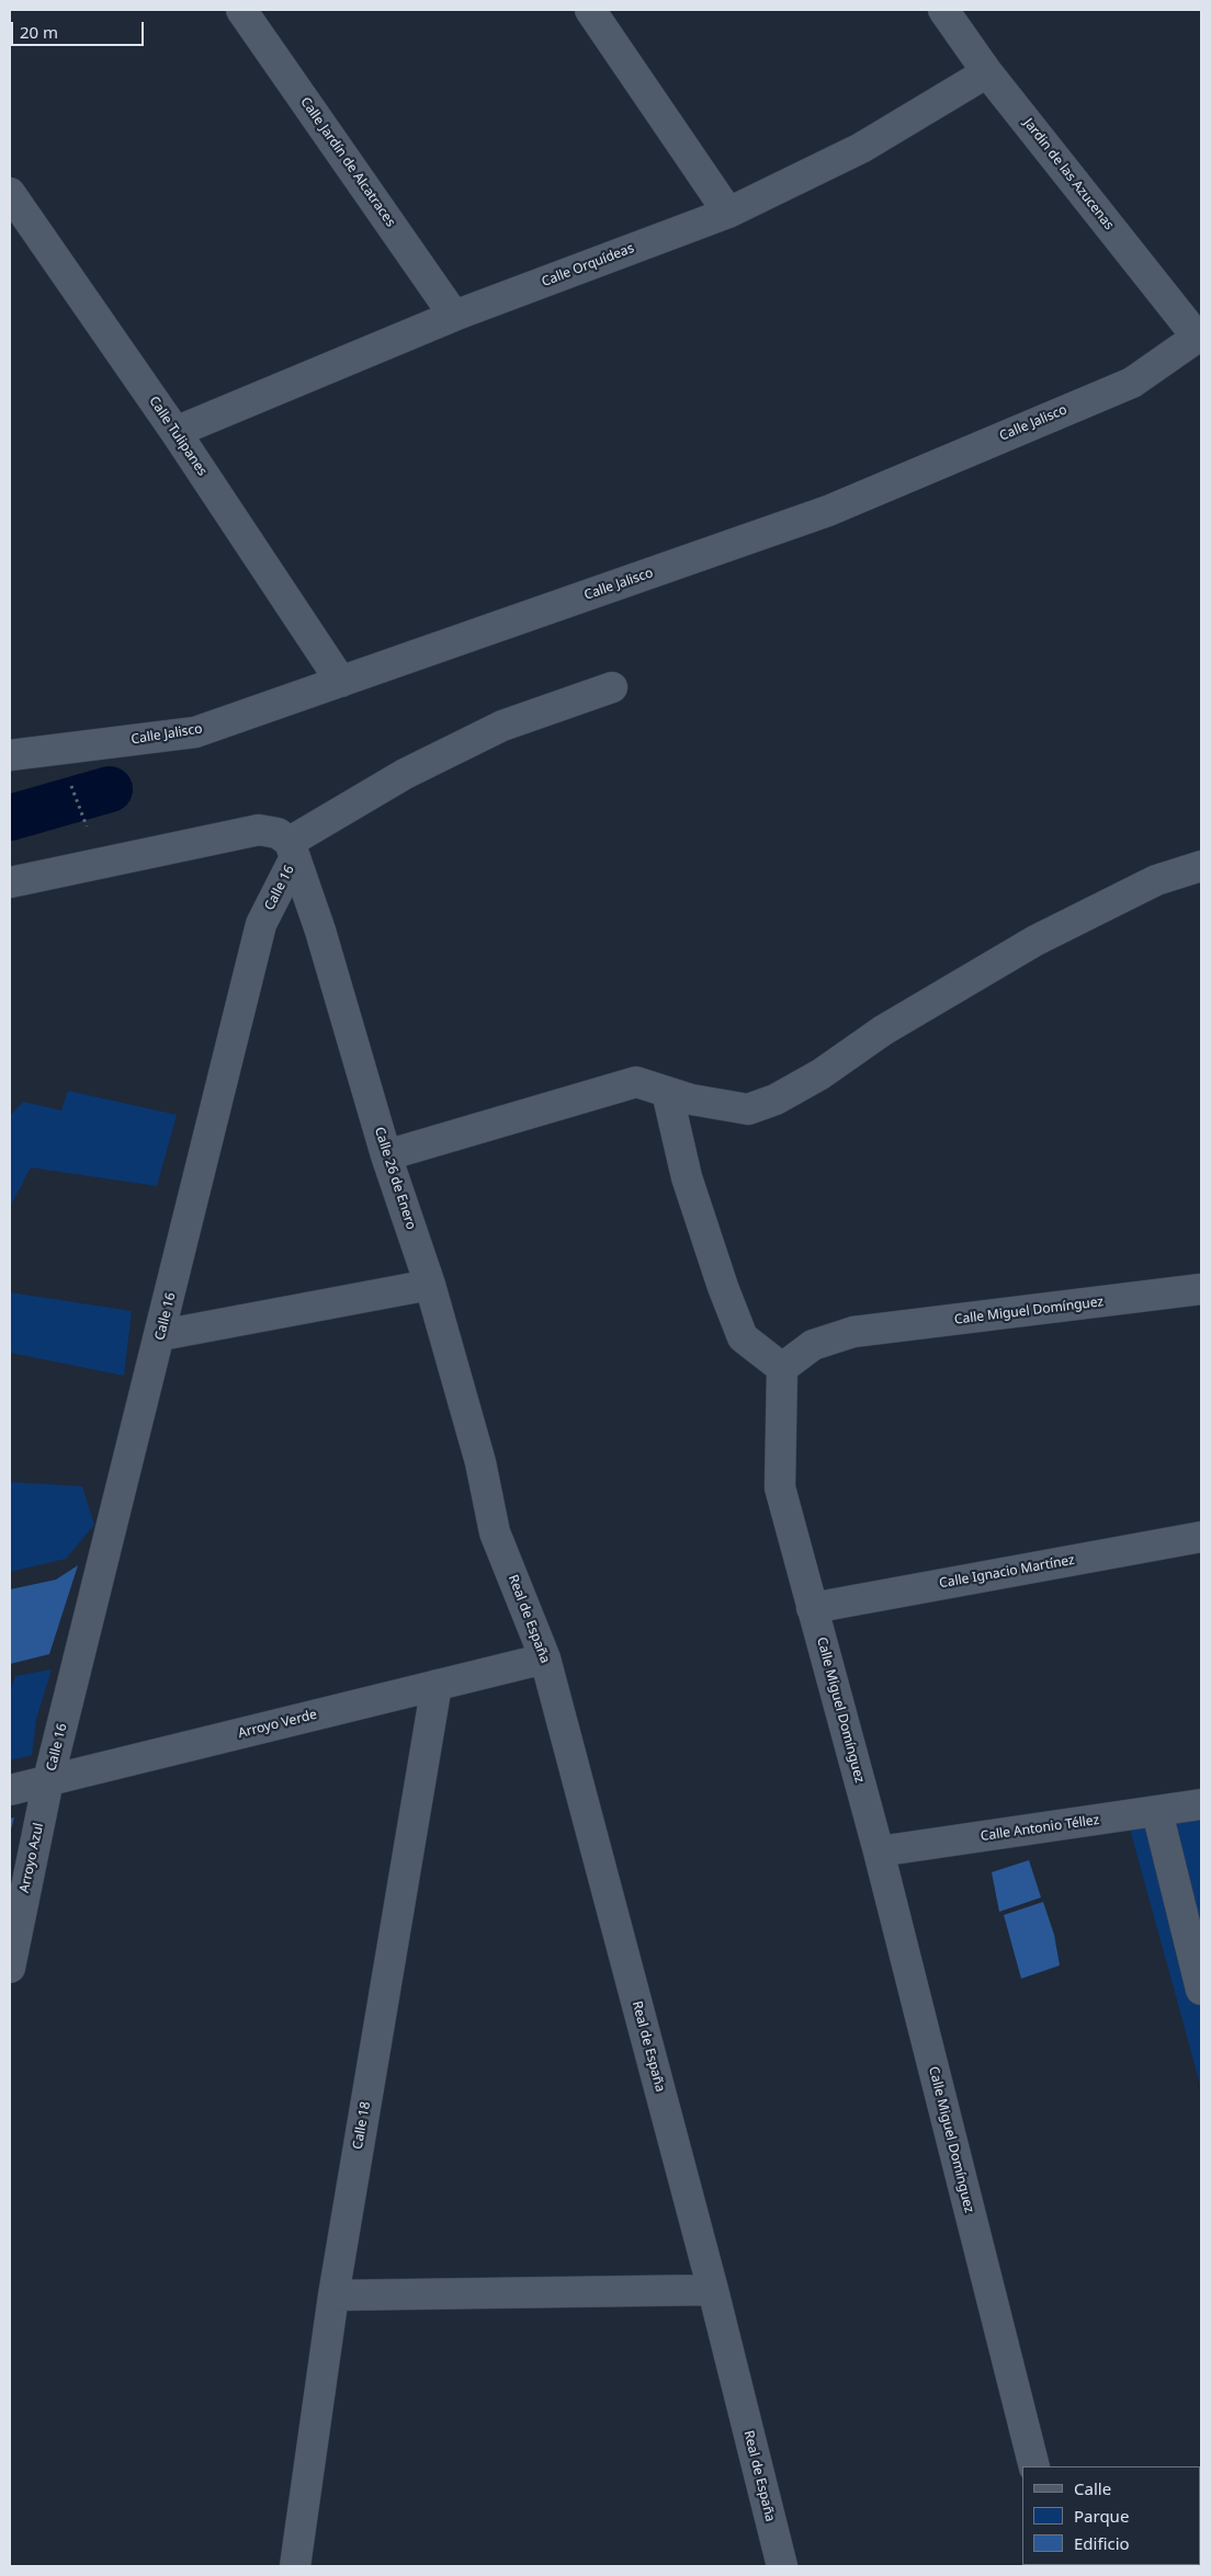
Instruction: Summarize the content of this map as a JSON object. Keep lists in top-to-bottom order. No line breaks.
{"streets":{"street":["Calle Jardín de Alcatraces","Jardin de las Azucenas","Calle Orquídeas","Calle Jalisco","Calle Tulipanes","Calle 16","Calle 26 de Enero","Calle Miguel Domínguez","Calle Ignacio Martínez","Real de España","Arroyo Verde","Calle Antonio Téllez","Arroyo Azul","Calle 18"]},"crossings":[["Calle Jardín de Alcatraces","Calle Orquídeas"],["Jardin de las Azucenas","Calle Orquídeas"],["Jardin de las Azucenas","Calle Jalisco"],["Calle Orquídeas","Calle Tulipanes"],["Calle Jalisco","Calle Tulipanes"],["Calle 16","Calle 26 de Enero"],["Calle 16","Arroyo Verde"],["Calle 16","Arroyo Azul"],["Calle 26 de Enero","Real de España"],["Calle Miguel Domínguez","Calle Ignacio Martínez"],["Calle Miguel Domínguez","Calle Antonio Téllez"],["Real de España","Arroyo Verde"],["Arroyo Verde","Arroyo Azul"],["Arroyo Verde","Calle 18"]],"legend":["Calle","Parque","Edificio"],"scale_bar":"20 m"}
